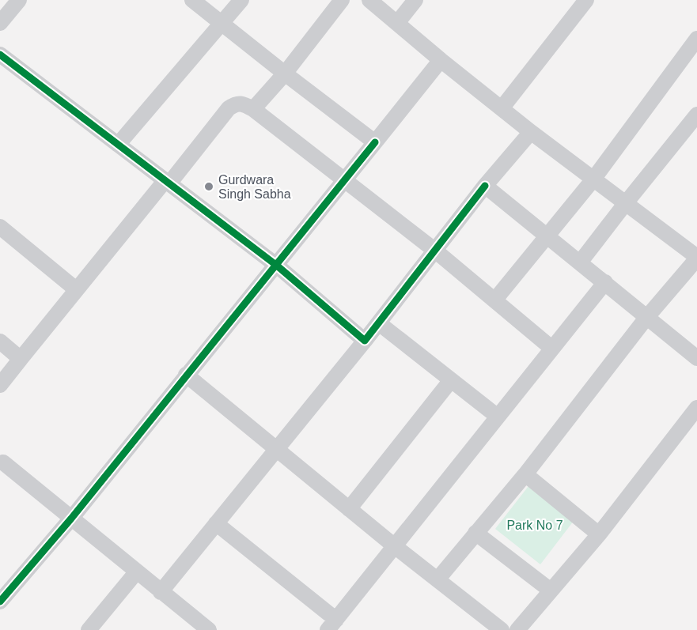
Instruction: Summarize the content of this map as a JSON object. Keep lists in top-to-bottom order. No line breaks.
{"parks":["Park No 7"],"places":["Gurdwara Singh Sabha"]}
